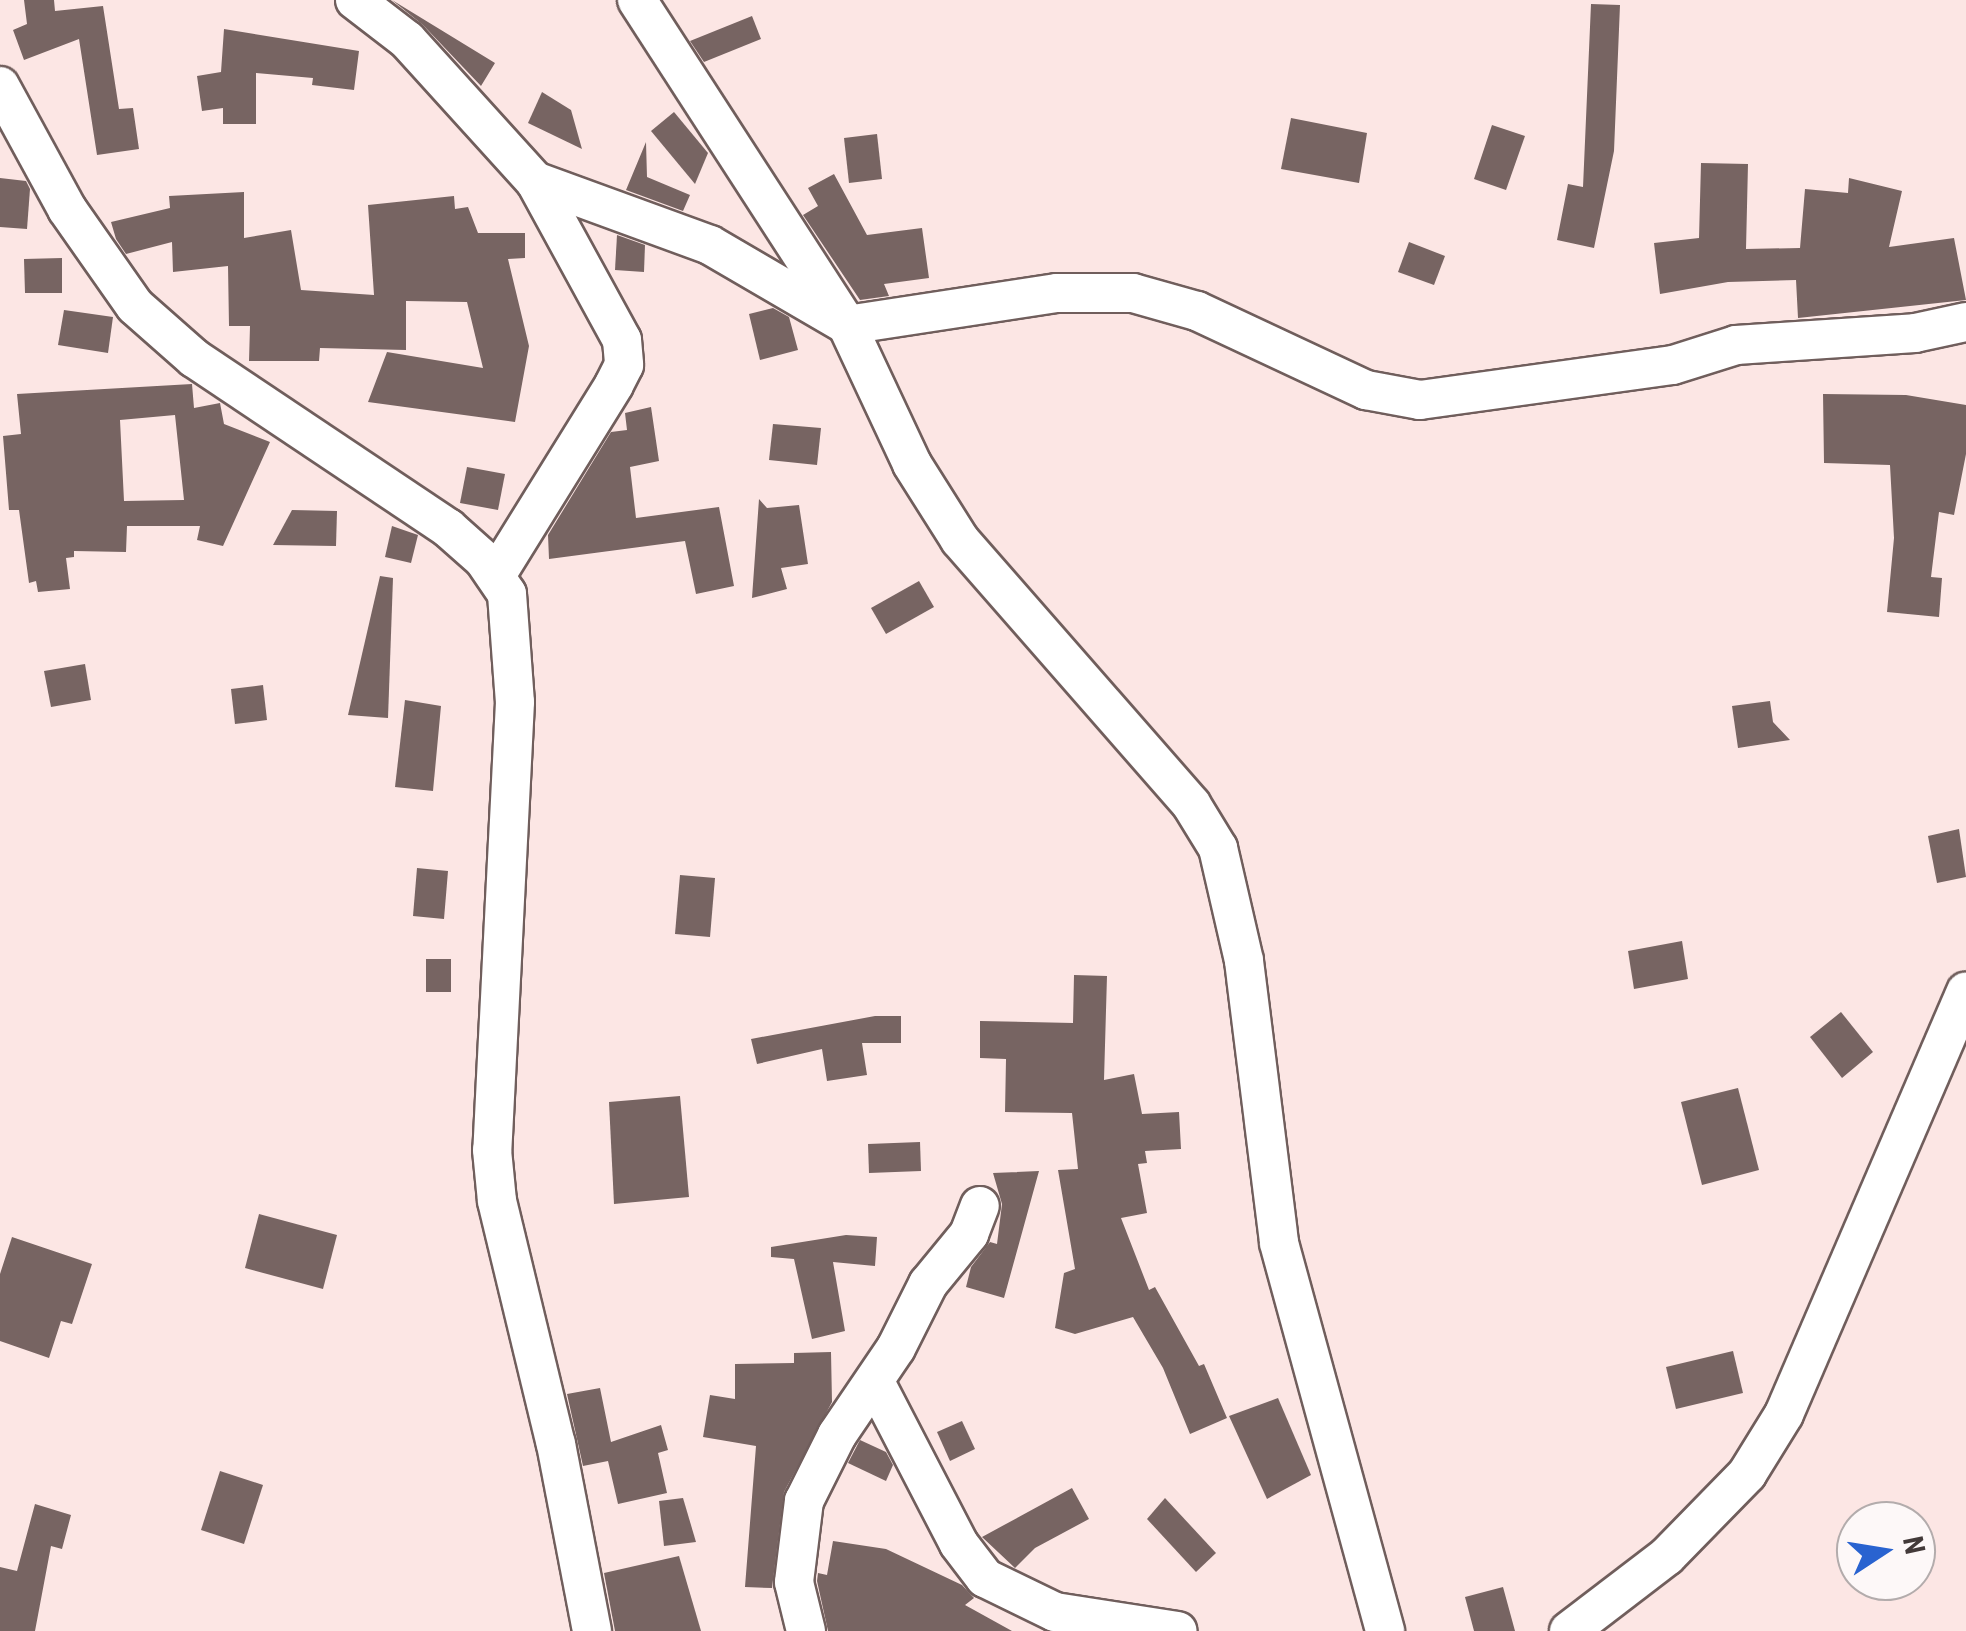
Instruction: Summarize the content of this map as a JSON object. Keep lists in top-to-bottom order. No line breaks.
{"north":"right"}
